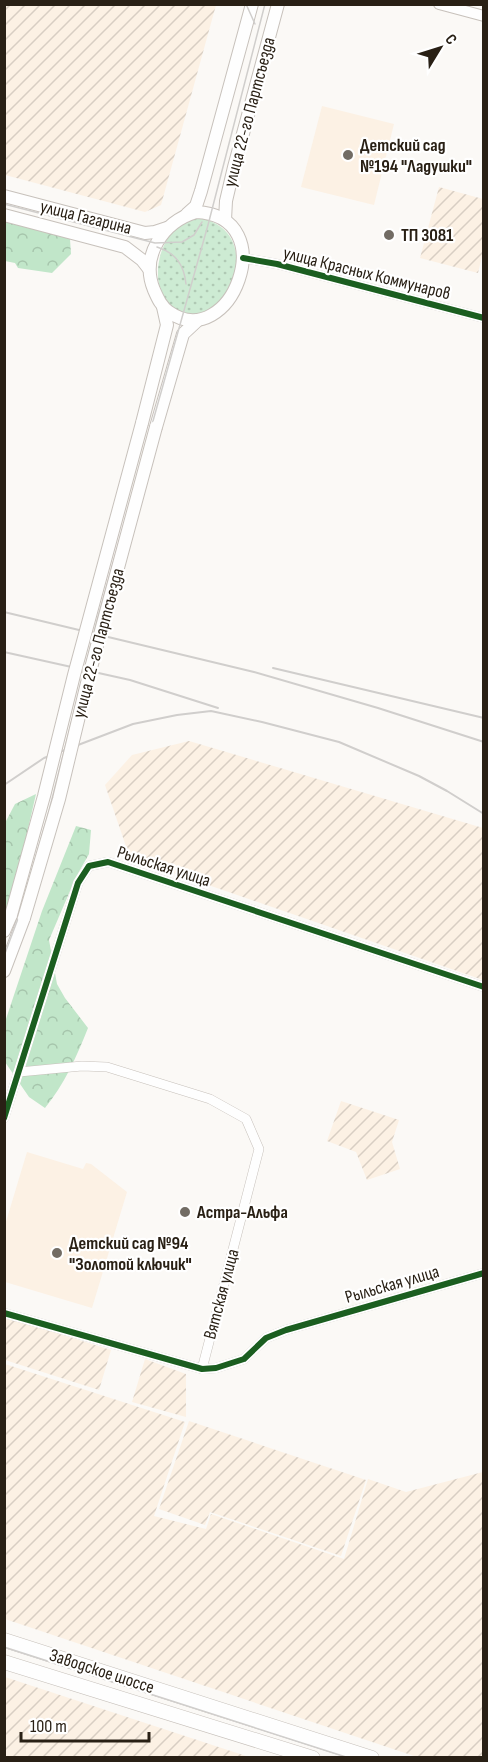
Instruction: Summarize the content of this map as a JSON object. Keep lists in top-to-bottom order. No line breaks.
{"streets":{"main road":["улица 22-го Партсъезда","улица Гагарина","Заводское шоссе"],"street":["улица Красных Коммунаров","Рыльская улица","Вятская улица"]},"crossings":[["улица 22-го Партсъезда","улица Гагарина"],["улица 22-го Партсъезда","улица Красных Коммунаров"],["улица Гагарина","улица Красных Коммунаров"],["Рыльская улица","Вятская улица"]],"places":["Детский сад №194 \"Ладушки\"","ТП 3081","Астра-Альфа","Детский сад №94 \"Золотой ключик\""],"scale_bar":"100 m","north":"top right"}
